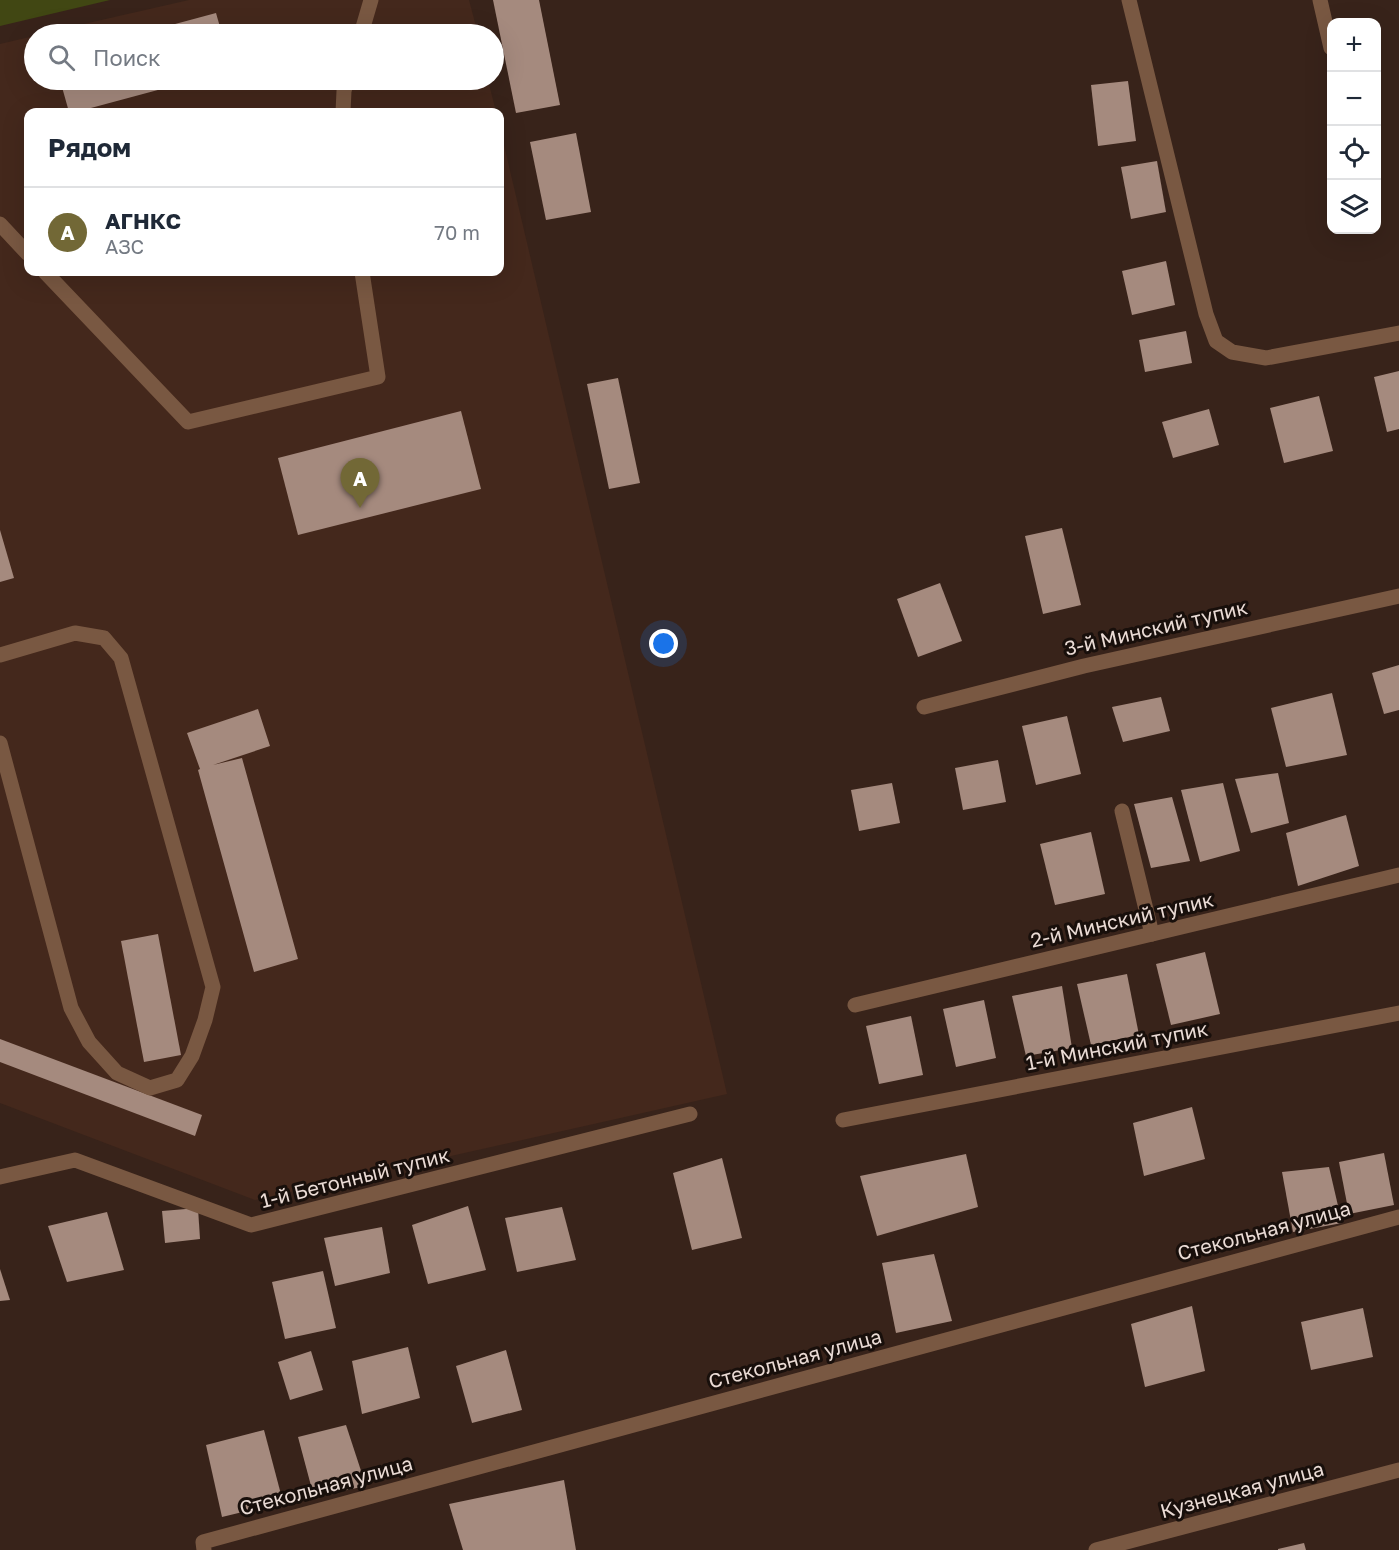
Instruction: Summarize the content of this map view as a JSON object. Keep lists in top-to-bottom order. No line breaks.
{"streets":{"street":["3-й Минский тупик","2-й Минский тупик","1-й Минский тупик","1-й Бетонный тупик","Стекольная улица","Кузнецкая улица"]},"page":{"map_buttons":["+","−"],"search":"Поиск","heading":"Рядом","list":[{"mark":"A","name":"АГНКС","note":"АЗС","value":"70 m"}],"pins":"A"}}
